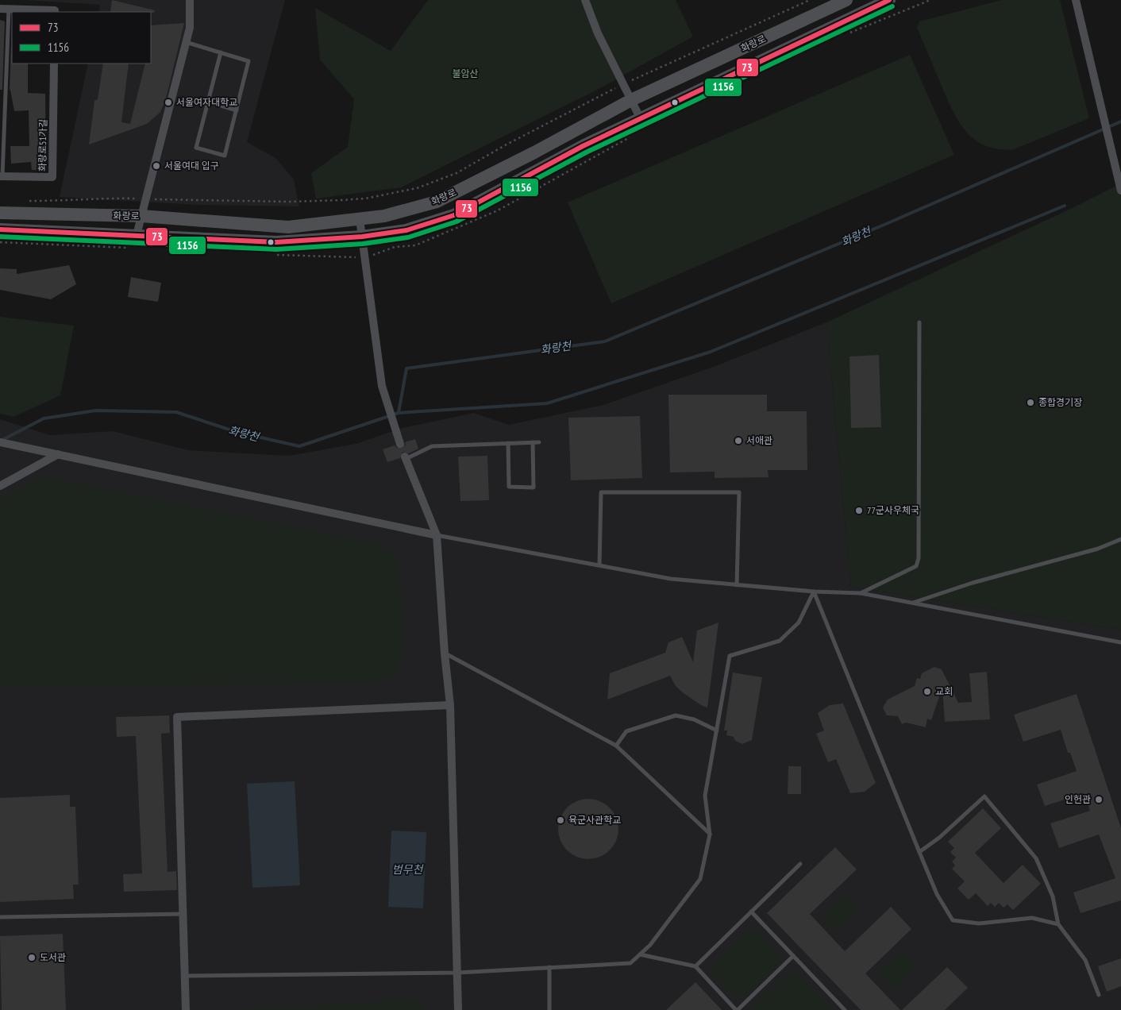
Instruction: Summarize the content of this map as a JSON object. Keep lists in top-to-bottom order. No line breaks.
{"streets":{"main road":["화랑로"],"street":["화랑로51가길"]},"water":["화랑천","범무천"],"parks":["불암산"],"places":["서울여자대학교","서울여대 입구","종합경기장","서애관","77군사우체국","교회","인헌관","육군사관학교","도서관"],"lines":["transit line 73","transit line 1156"],"legend":["73","1156"]}
